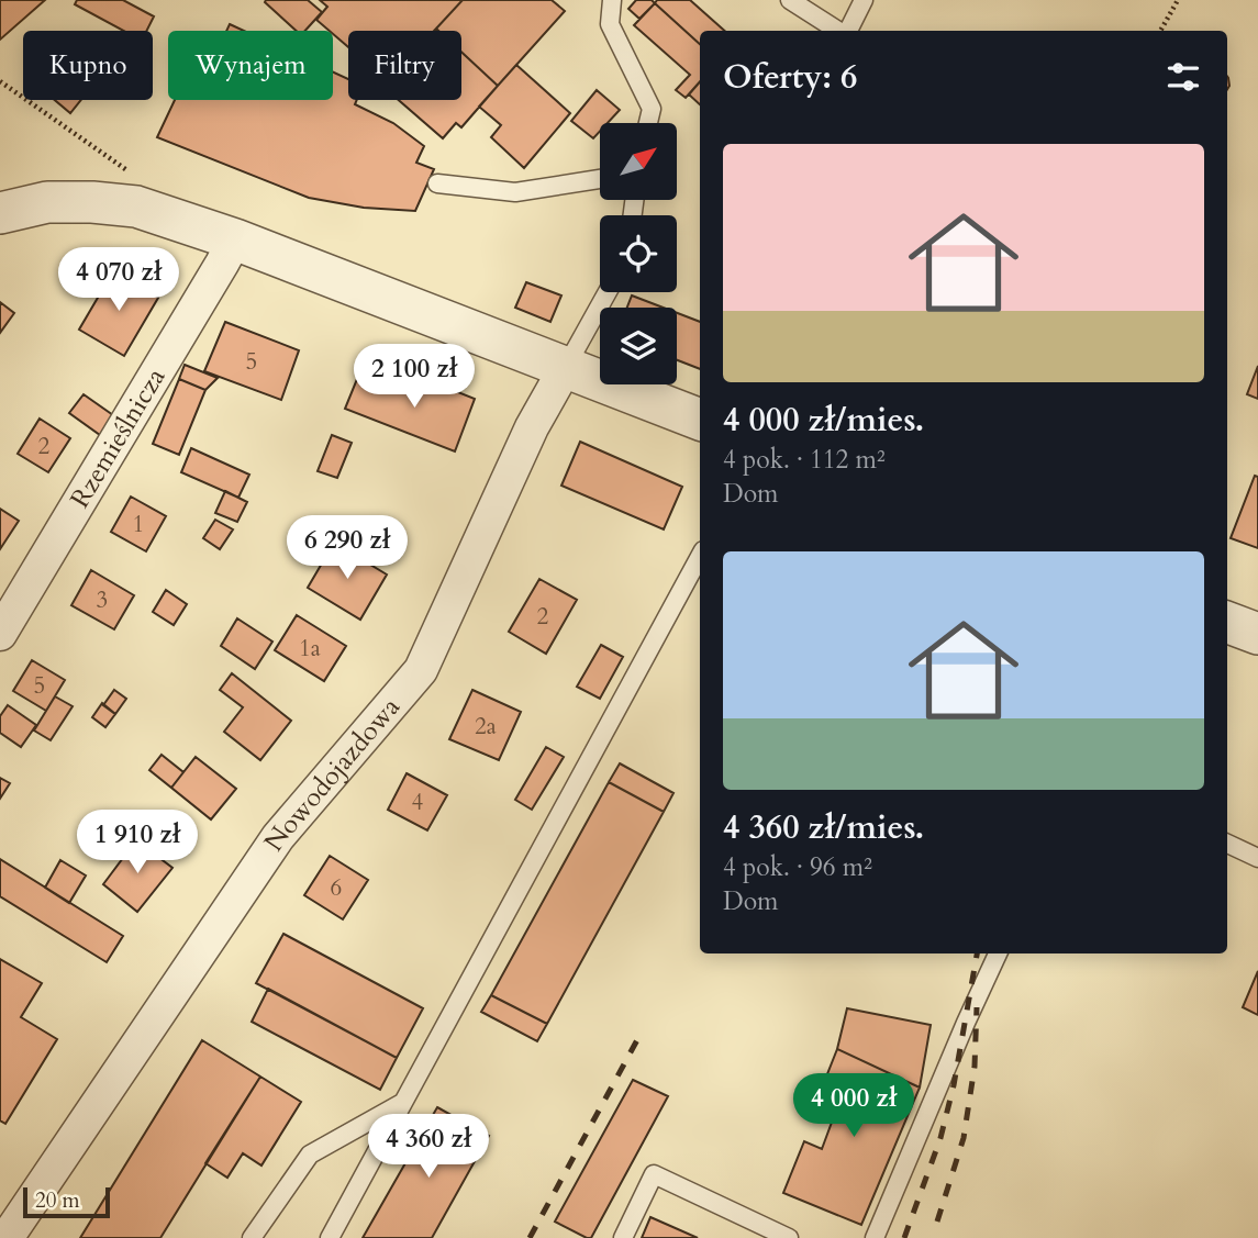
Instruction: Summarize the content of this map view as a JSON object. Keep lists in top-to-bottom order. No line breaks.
{"streets":{"street":["Rzemieślnicza","Nowodojazdowa"]},"house_numbers":["5","2","1","3","2","1a","5","2a","4","6"],"scale_bar":"20 m","north":"top right","page":{"chip":["Kupno","Wynajem","Filtry"],"heading":"Oferty: 6","list":[{"name":"4 000 zł/mies.","note":"4 pok. · 112 m² · Dom"},{"name":"4 360 zł/mies.","note":"4 pok. · 96 m² · Dom"}],"price":["4 070 zł","2 100 zł","6 290 zł","1 910 zł","4 000 zł","4 360 zł"],"scale":"20 m"}}
